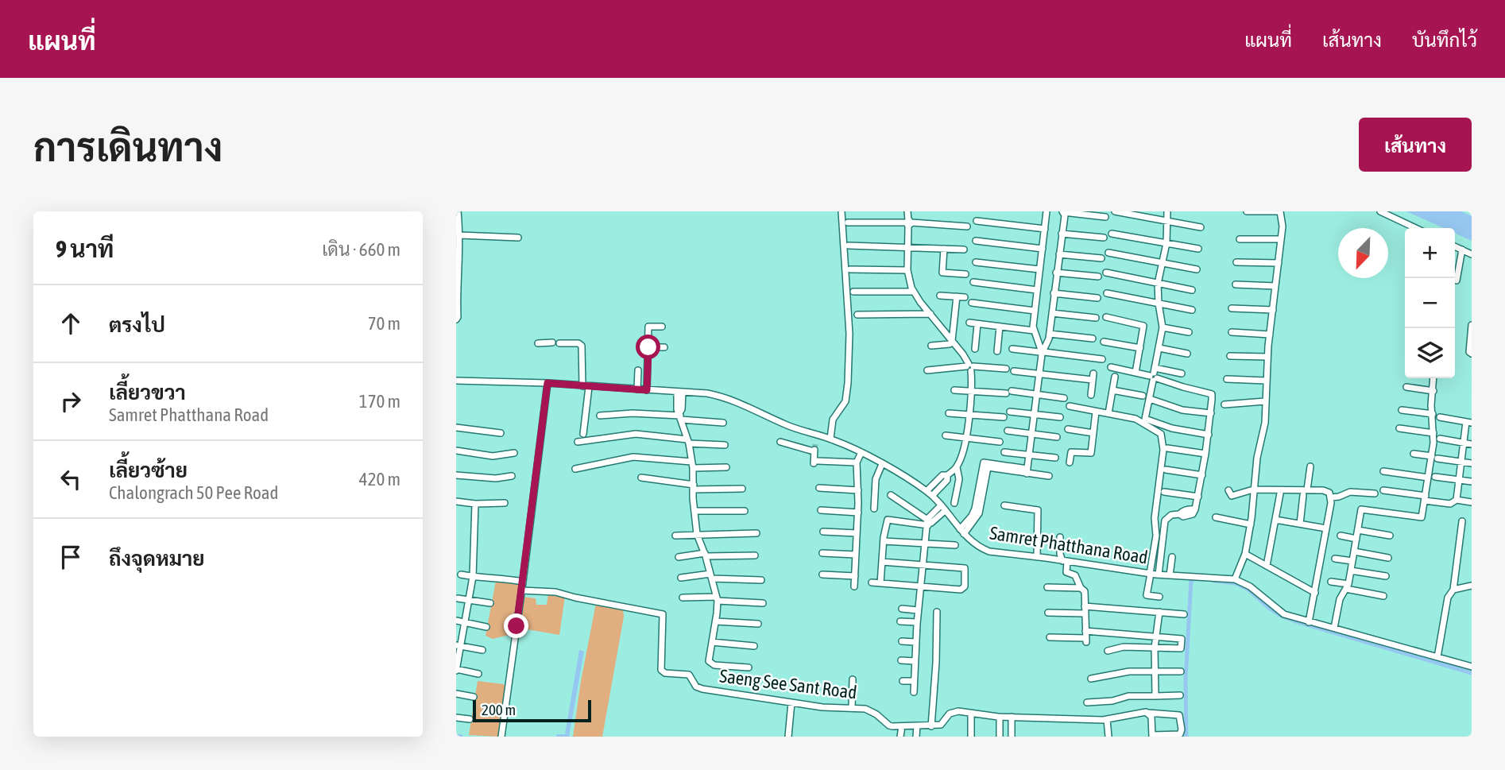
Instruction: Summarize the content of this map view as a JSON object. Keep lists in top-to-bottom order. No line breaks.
{"streets":{"street":["Samret Phatthana Road","Saeng See Sant Road"]},"scale_bar":"200 m","north":"bottom left","page":{"header":"แผนที่","nav":["แผนที่","เส้นทาง","บันทึกไว้"],"buttons":"เส้นทาง","title":"การเดินทาง","heading":["9 นาที","เดิน · 660 m"],"map_buttons":["+","−"],"list":[["ตรงไป","70 m"],["เลี้ยวขวา","Samret Phatthana Road","170 m"],["เลี้ยวซ้าย","Chalongrach 50 Pee Road","420 m"],"ถึงจุดหมาย"],"scale":"200 m"}}
